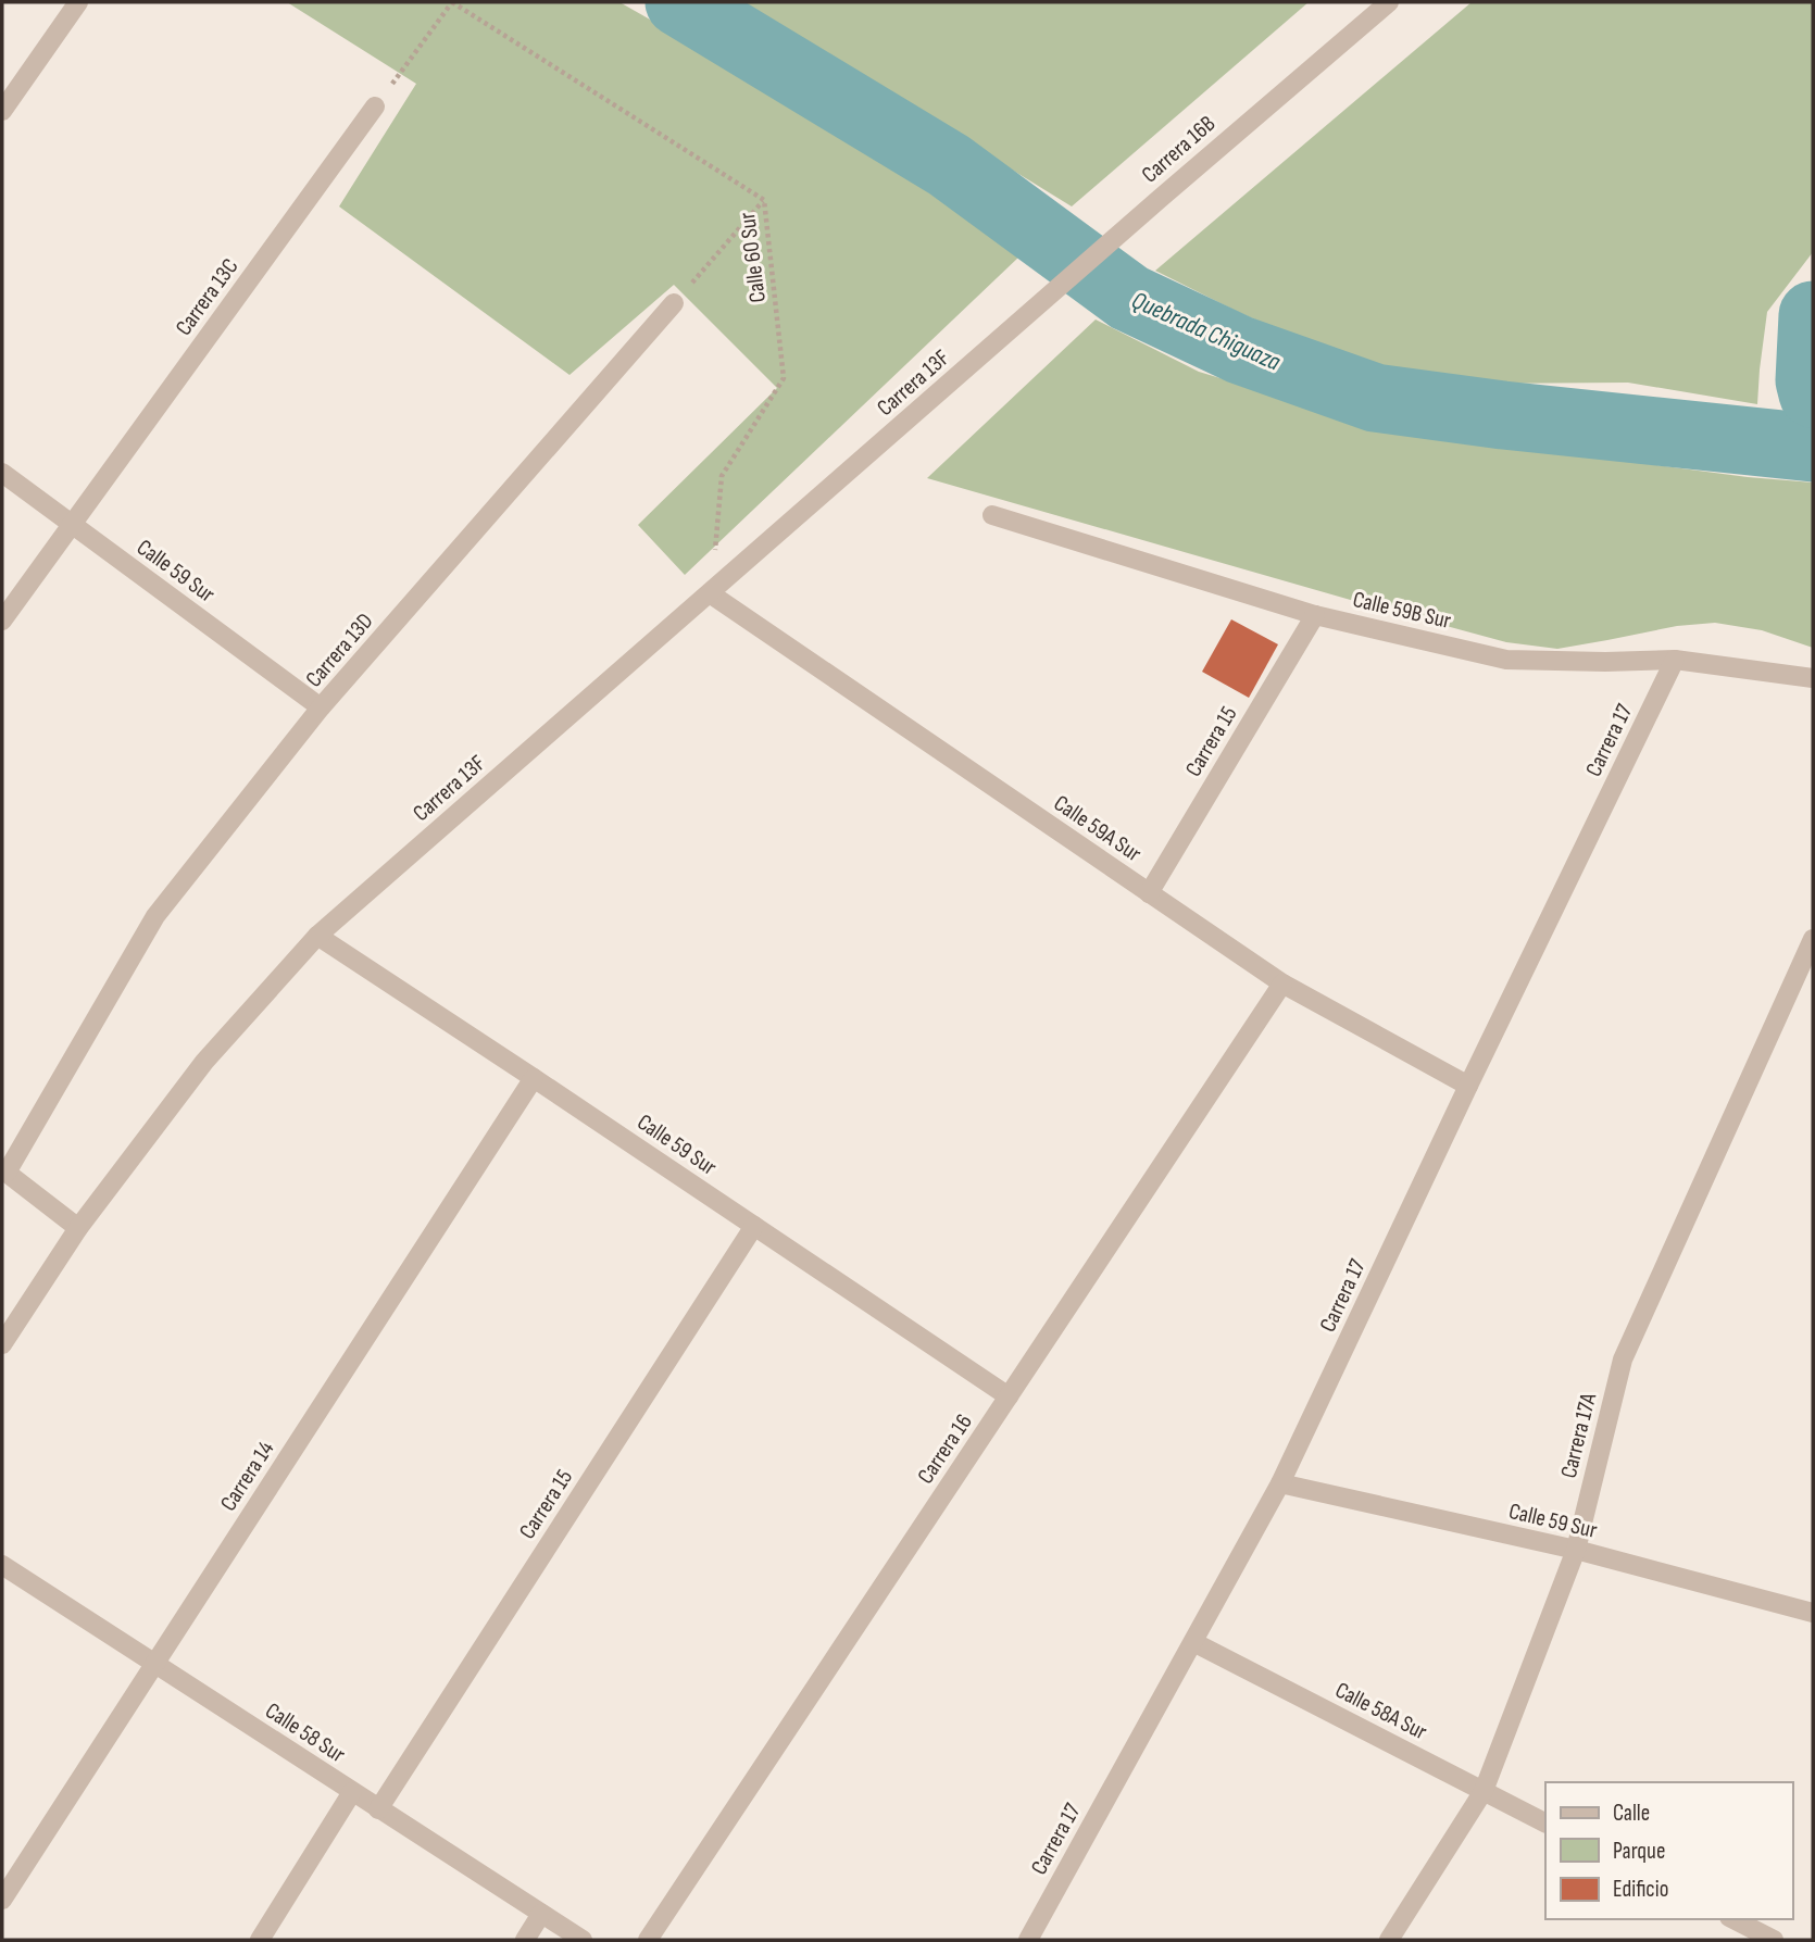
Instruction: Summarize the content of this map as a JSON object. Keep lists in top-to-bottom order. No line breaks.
{"streets":{"street":["Carrera 16B","Carrera 13C","Carrera 13F","Calle 59 Sur","Calle 59B Sur","Carrera 13D","Carrera 17","Carrera 15","Calle 59A Sur","Carrera 17A","Carrera 16","Carrera 14","Calle 58A Sur","Calle 58 Sur"],"path":["Calle 60 Sur"]},"crossings":[["Carrera 16B","Carrera 13F"],["Carrera 13C","Calle 59 Sur"],["Carrera 13F","Calle 59 Sur"],["Carrera 13F","Calle 59A Sur"],["Calle 59 Sur","Carrera 13D"],["Calle 59 Sur","Carrera 17"],["Calle 59 Sur","Carrera 15"],["Calle 59 Sur","Carrera 17A"],["Calle 59 Sur","Carrera 16"],["Calle 59 Sur","Carrera 14"],["Calle 59B Sur","Carrera 17"],["Calle 59B Sur","Carrera 15"],["Carrera 17","Calle 59A Sur"],["Carrera 17","Calle 58A Sur"],["Carrera 15","Calle 59A Sur"],["Carrera 15","Calle 58 Sur"],["Calle 59A Sur","Carrera 16"],["Carrera 17A","Calle 58A Sur"],["Carrera 14","Calle 58 Sur"]],"water":["Quebrada Chiguaza"],"legend":["Calle","Parque","Edificio"]}
